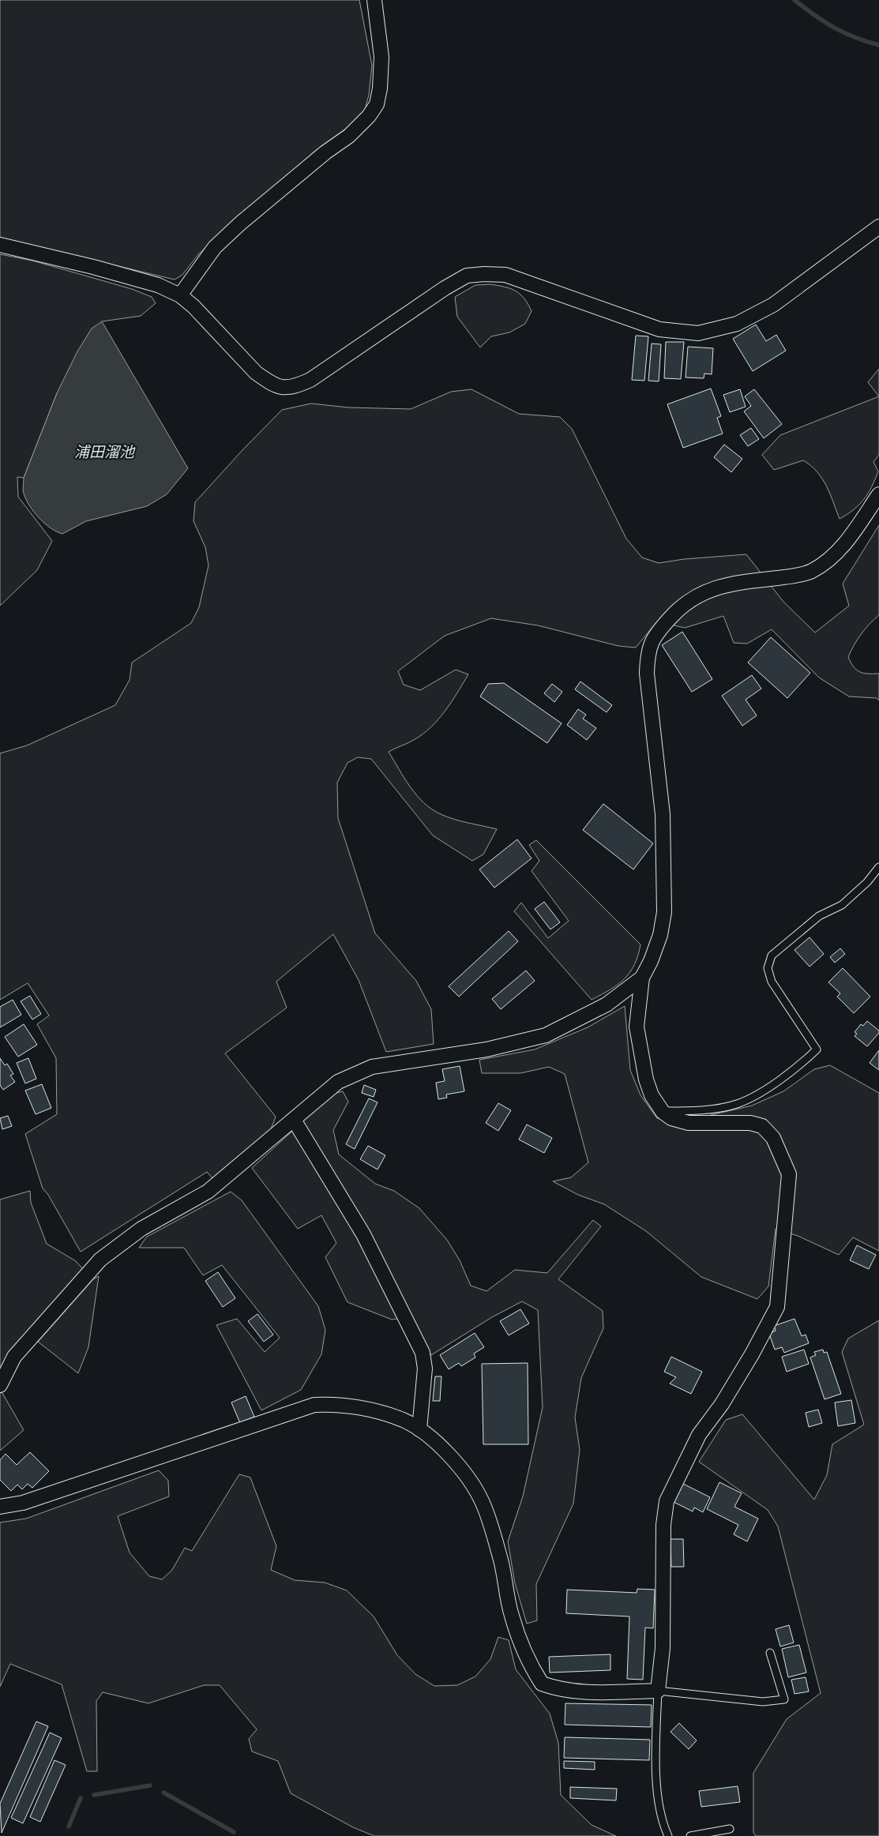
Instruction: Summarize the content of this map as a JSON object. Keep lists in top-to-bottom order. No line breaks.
{"water":["浦田溜池"]}
